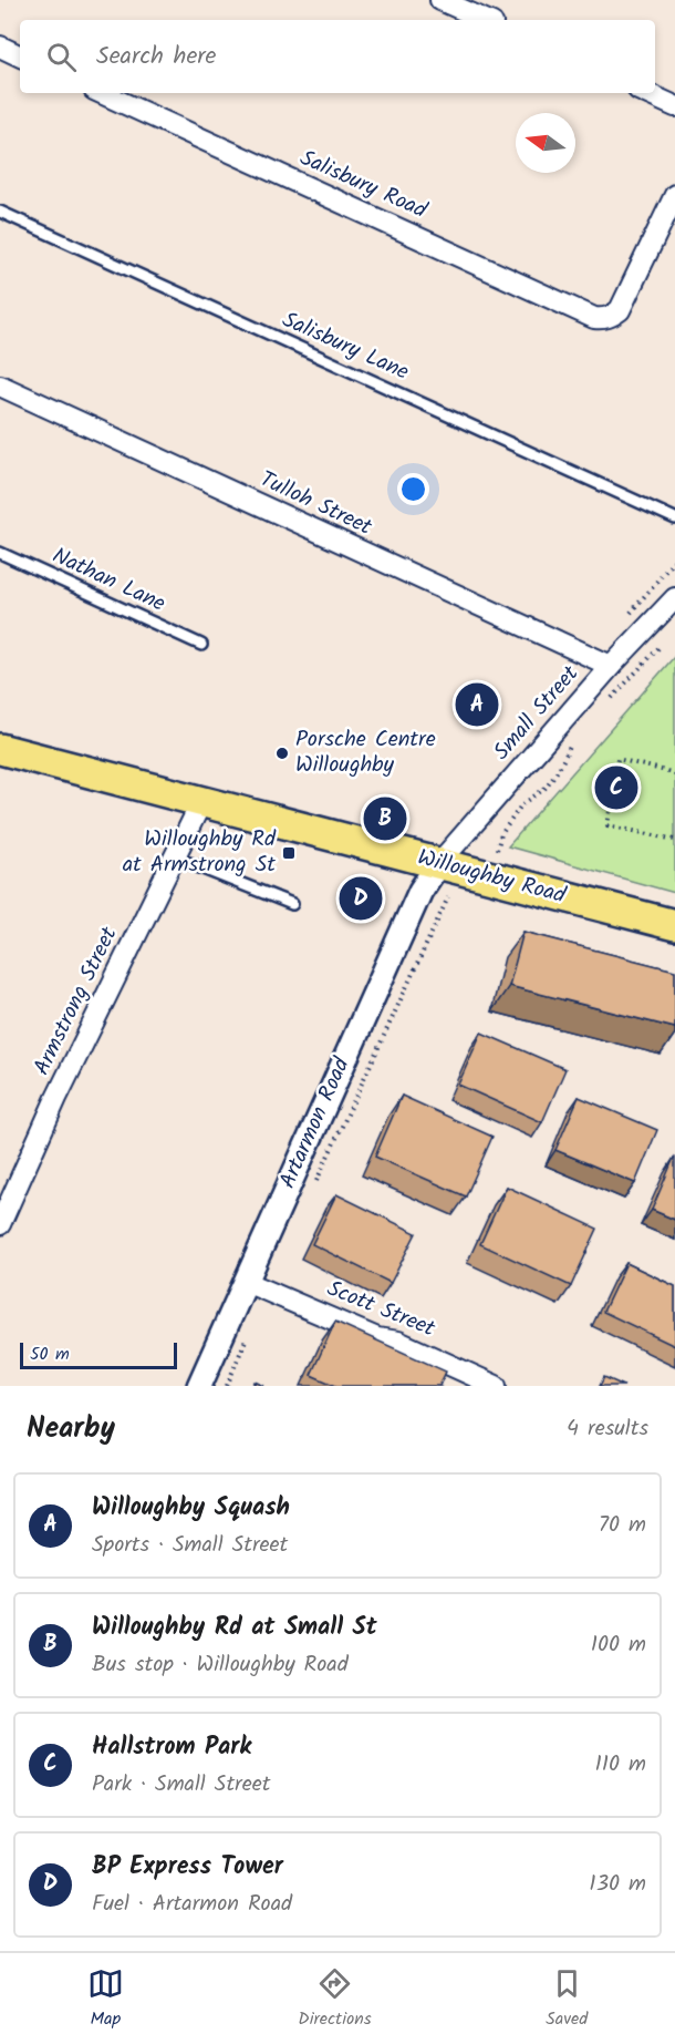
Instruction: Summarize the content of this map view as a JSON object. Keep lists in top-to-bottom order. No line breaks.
{"streets":{"main road":["Willoughby Road"],"street":["Salisbury Road","Tulloh Street","Small Street","Armstrong Street","Artarmon Road","Scott Street"],"lane":["Salisbury Lane","Nathan Lane"]},"crossings":[["Tulloh Street","Small Street"],["Small Street","Willoughby Road"],["Small Street","Artarmon Road"],["Willoughby Road","Armstrong Street"],["Willoughby Road","Artarmon Road"],["Artarmon Road","Scott Street"]],"places":{"other":["Porsche Centre Willoughby"],"transit":["Willoughby Rd at Armstrong St"]},"scale_bar":"50 m","north":"left","page":{"search":"Search here","pins":["A","C","B","D"],"scale":"50 m","heading":["Nearby","4 results"],"list":[{"mark":"A","name":"Willoughby Squash","note":"Sports · Small Street","value":"70 m"},{"mark":"B","name":"Willoughby Rd at Small St","note":"Bus stop · Willoughby Road","value":"100 m"},{"mark":"C","name":"Hallstrom Park","note":"Park · Small Street","value":"110 m"},{"mark":"D","name":"BP Express Tower","note":"Fuel · Artarmon Road","value":"130 m"}],"nav":["Map","Directions","Saved"]}}
